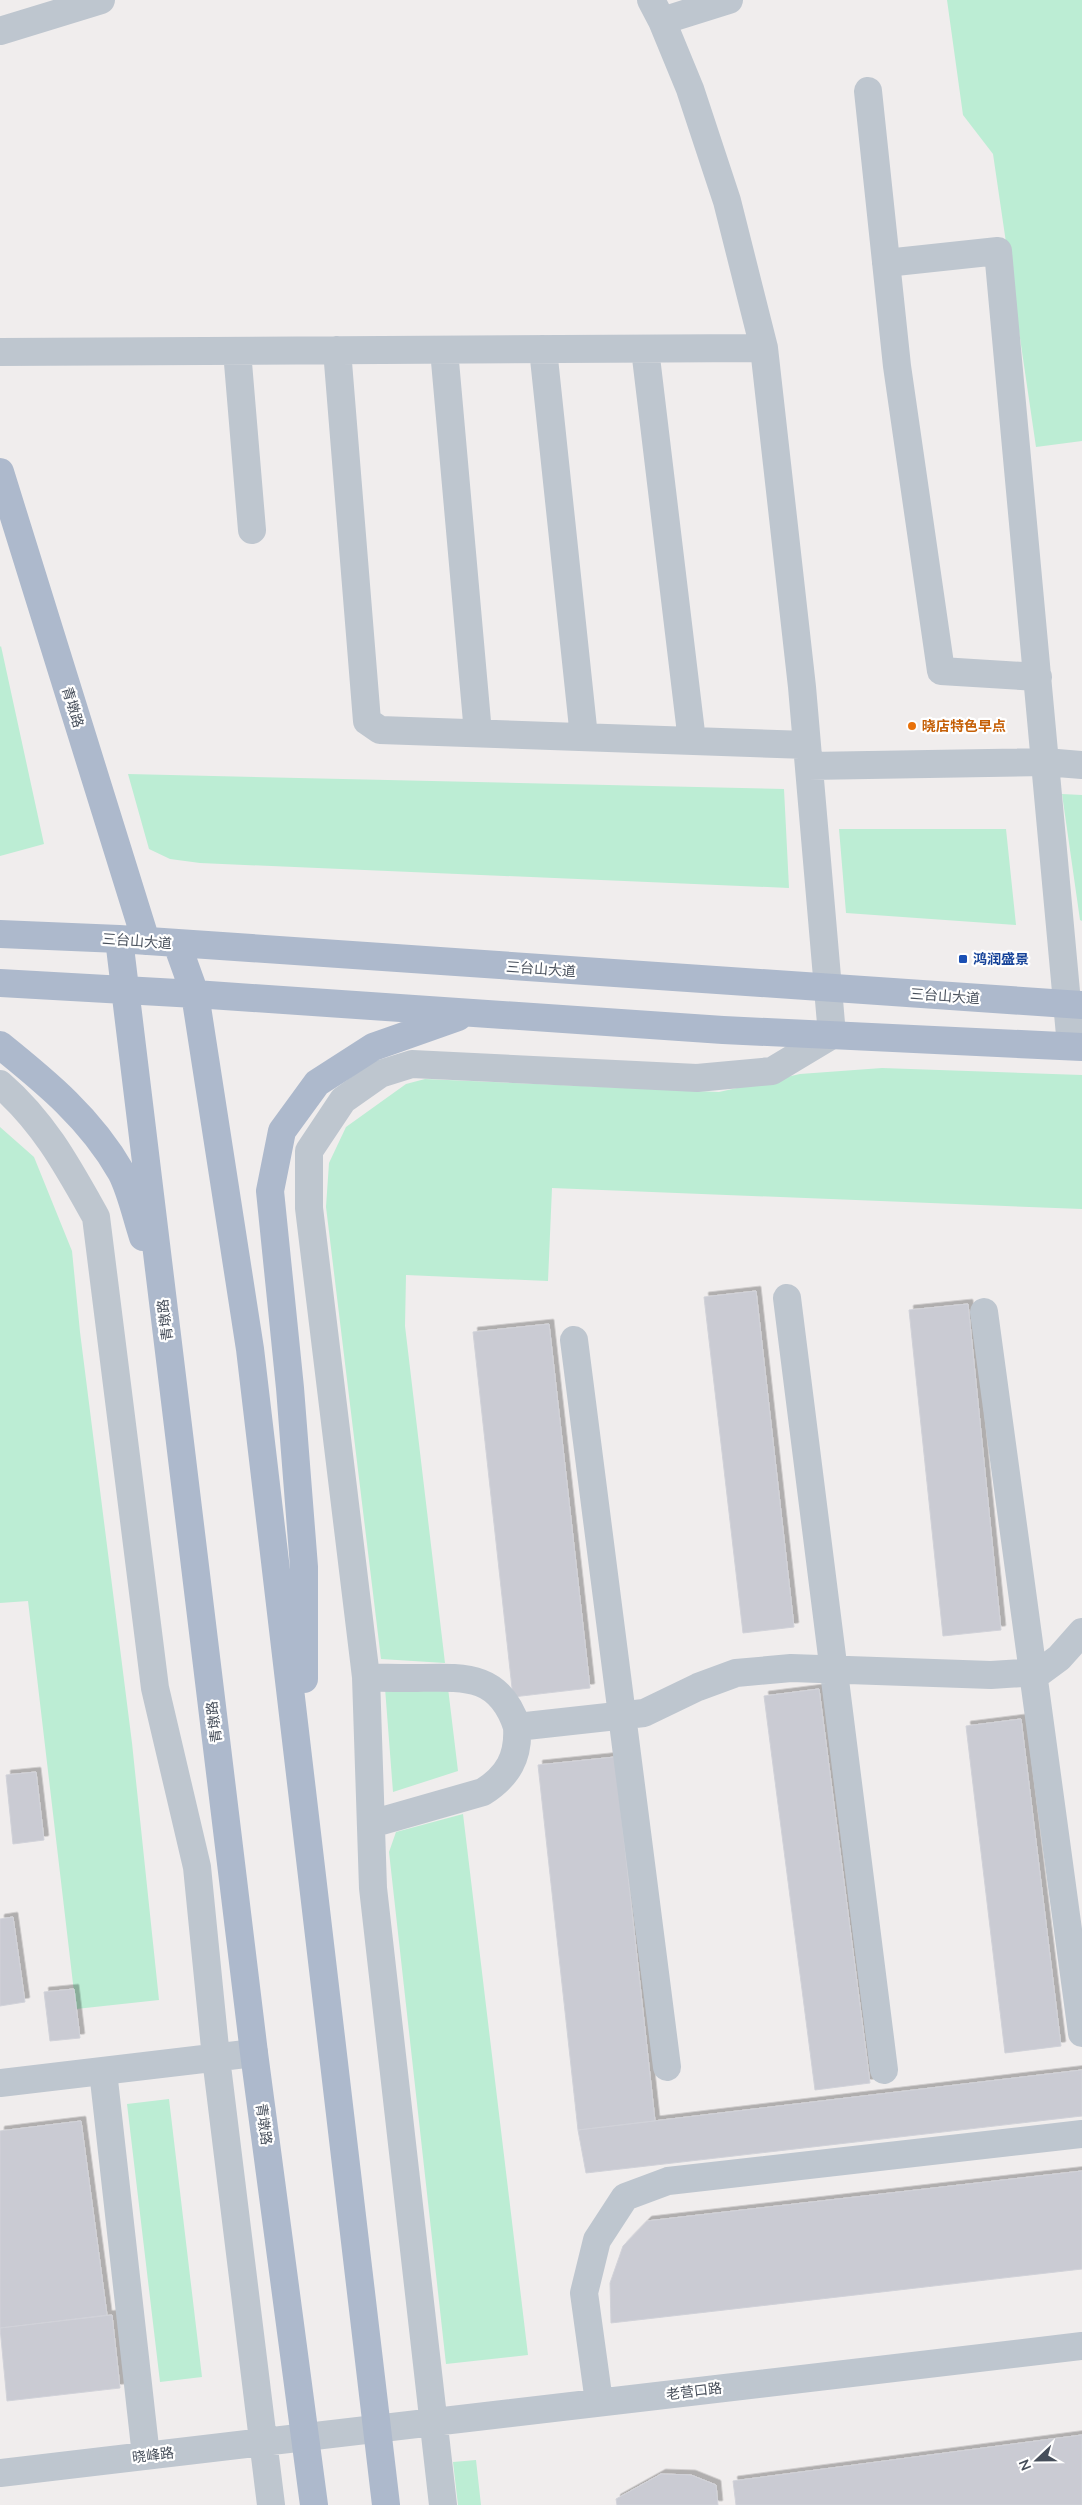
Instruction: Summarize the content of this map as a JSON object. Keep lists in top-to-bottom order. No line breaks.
{"streets":{"main road":["青墩路","三台山大道"],"street":["老营口路","晓峰路"]},"crossings":[["青墩路","三台山大道"],["青墩路","老营口路"],["青墩路","晓峰路"],["老营口路","晓峰路"]],"places":{"other":["晓店特色早点"],"transit":["鸿润盛景"]},"north":"left"}
